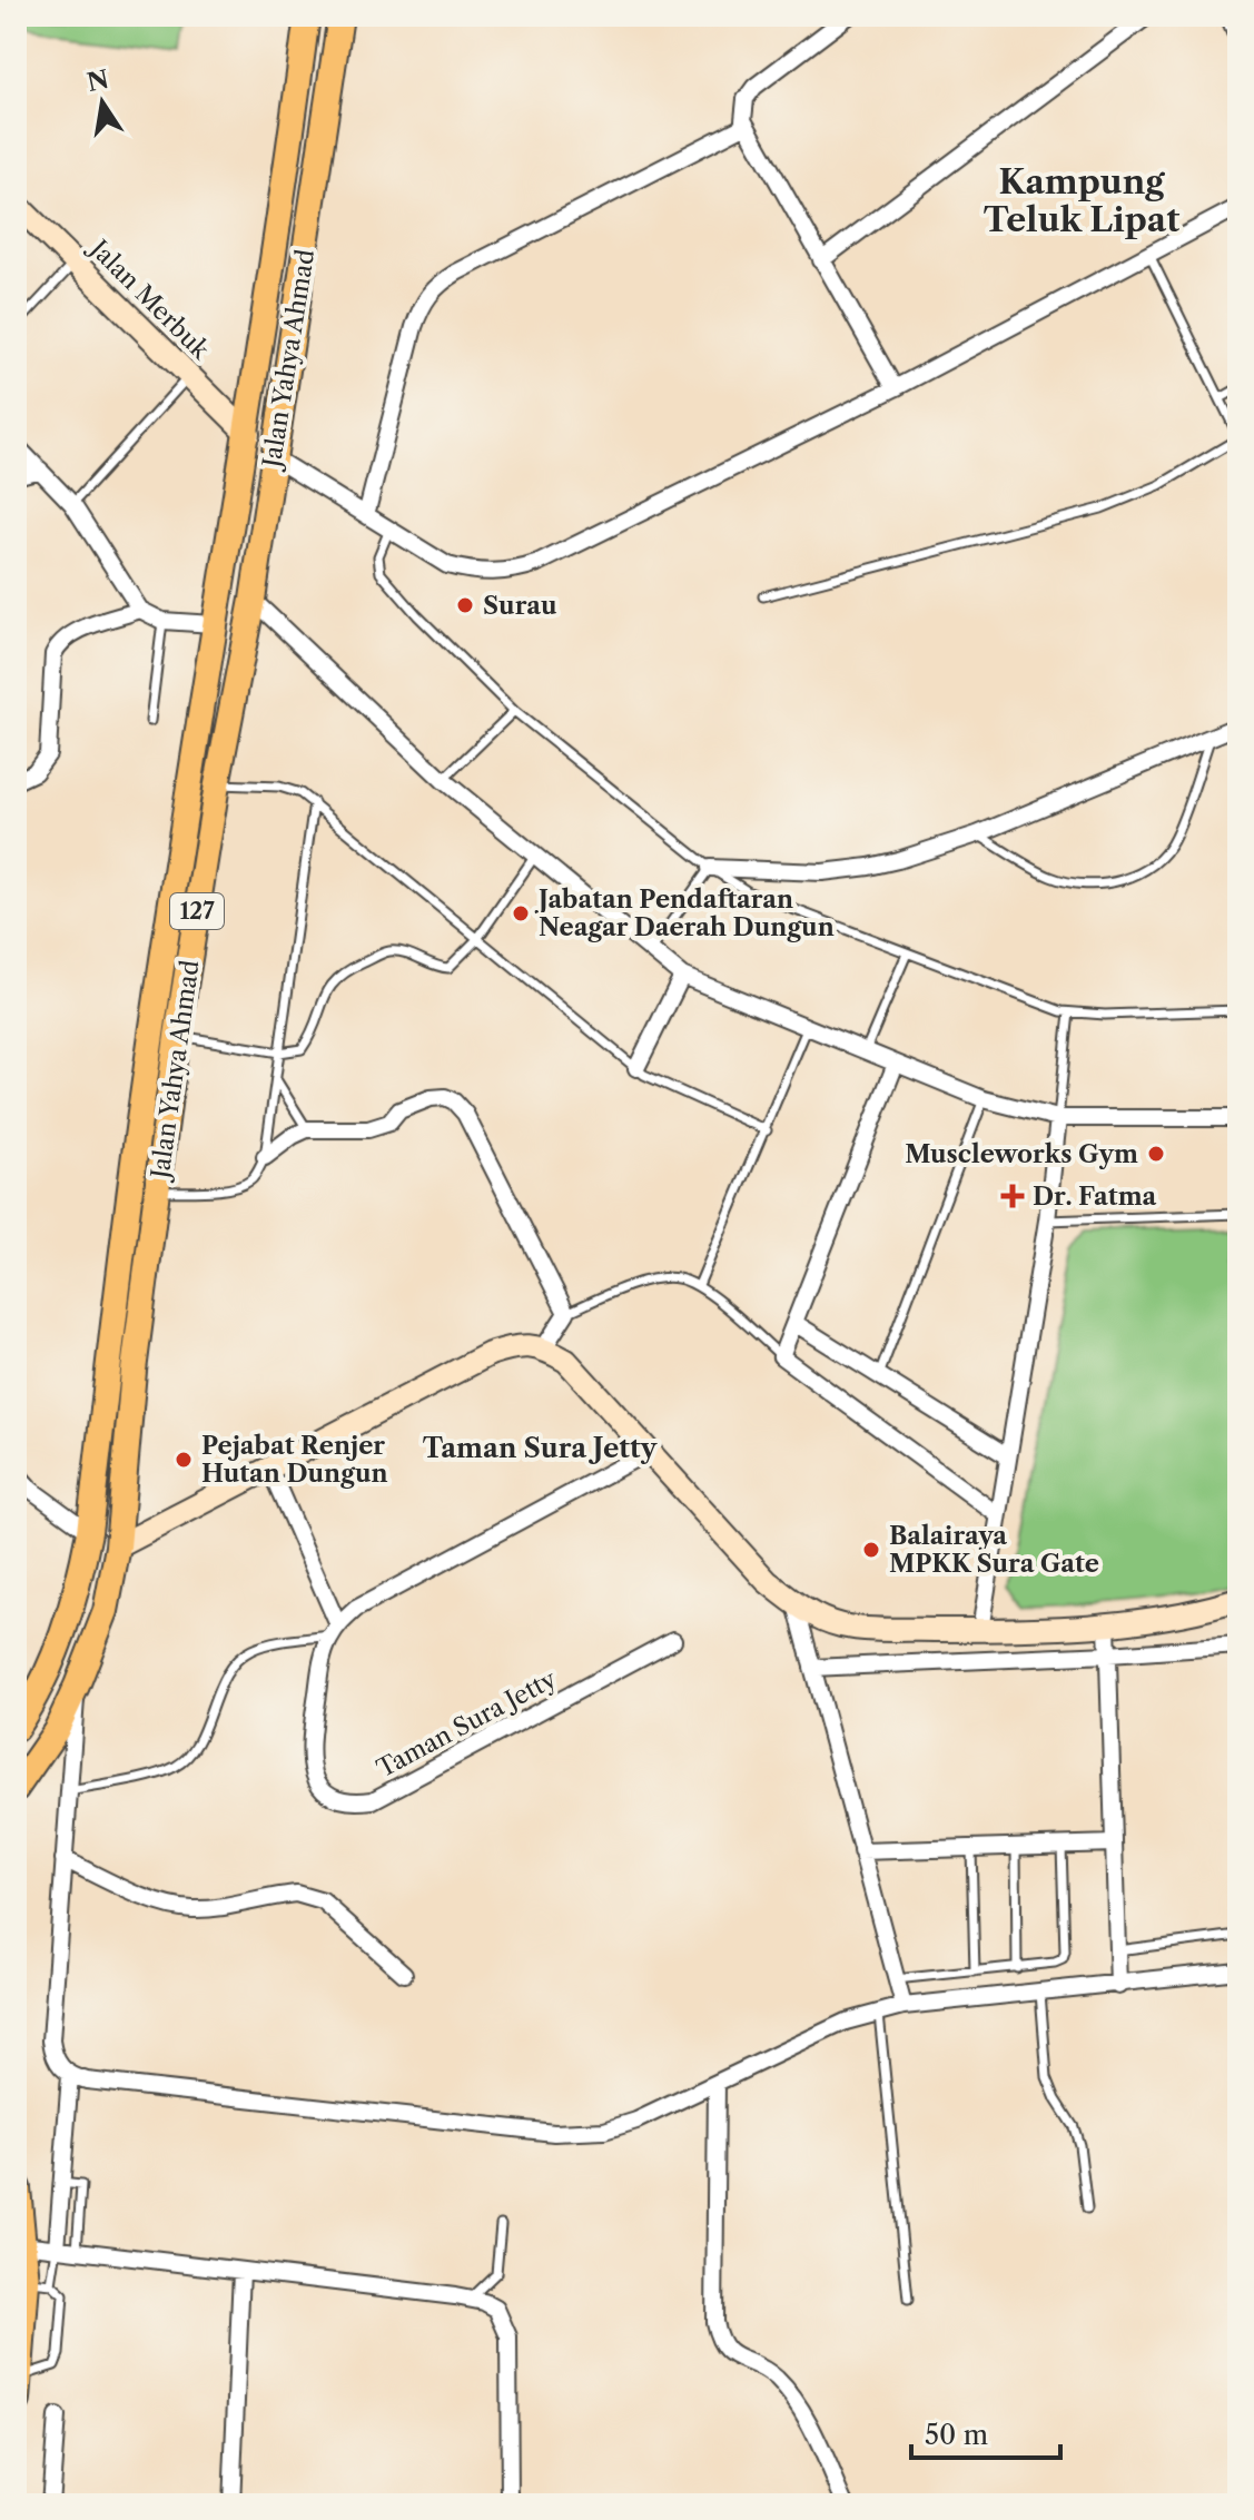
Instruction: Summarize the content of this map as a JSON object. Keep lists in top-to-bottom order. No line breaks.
{"streets":{"main road":["Jalan Yahya Ahmad","127"],"street":["Jalan Merbuk","Taman Sura Jetty"]},"crossings":[["Jalan Merbuk","Jalan Yahya Ahmad"]],"districts":["Kampung Teluk Lipat","Taman Sura Jetty"],"places":{"other":["Surau","Jabatan Pendaftaran Neagar Daerah Dungun","Muscleworks Gym","Pejabat Renjer Hutan Dungun","Balairaya MPKK Sura Gate"],"health":["Dr. Fatma"]},"scale_bar":"50 m","north":"top"}
